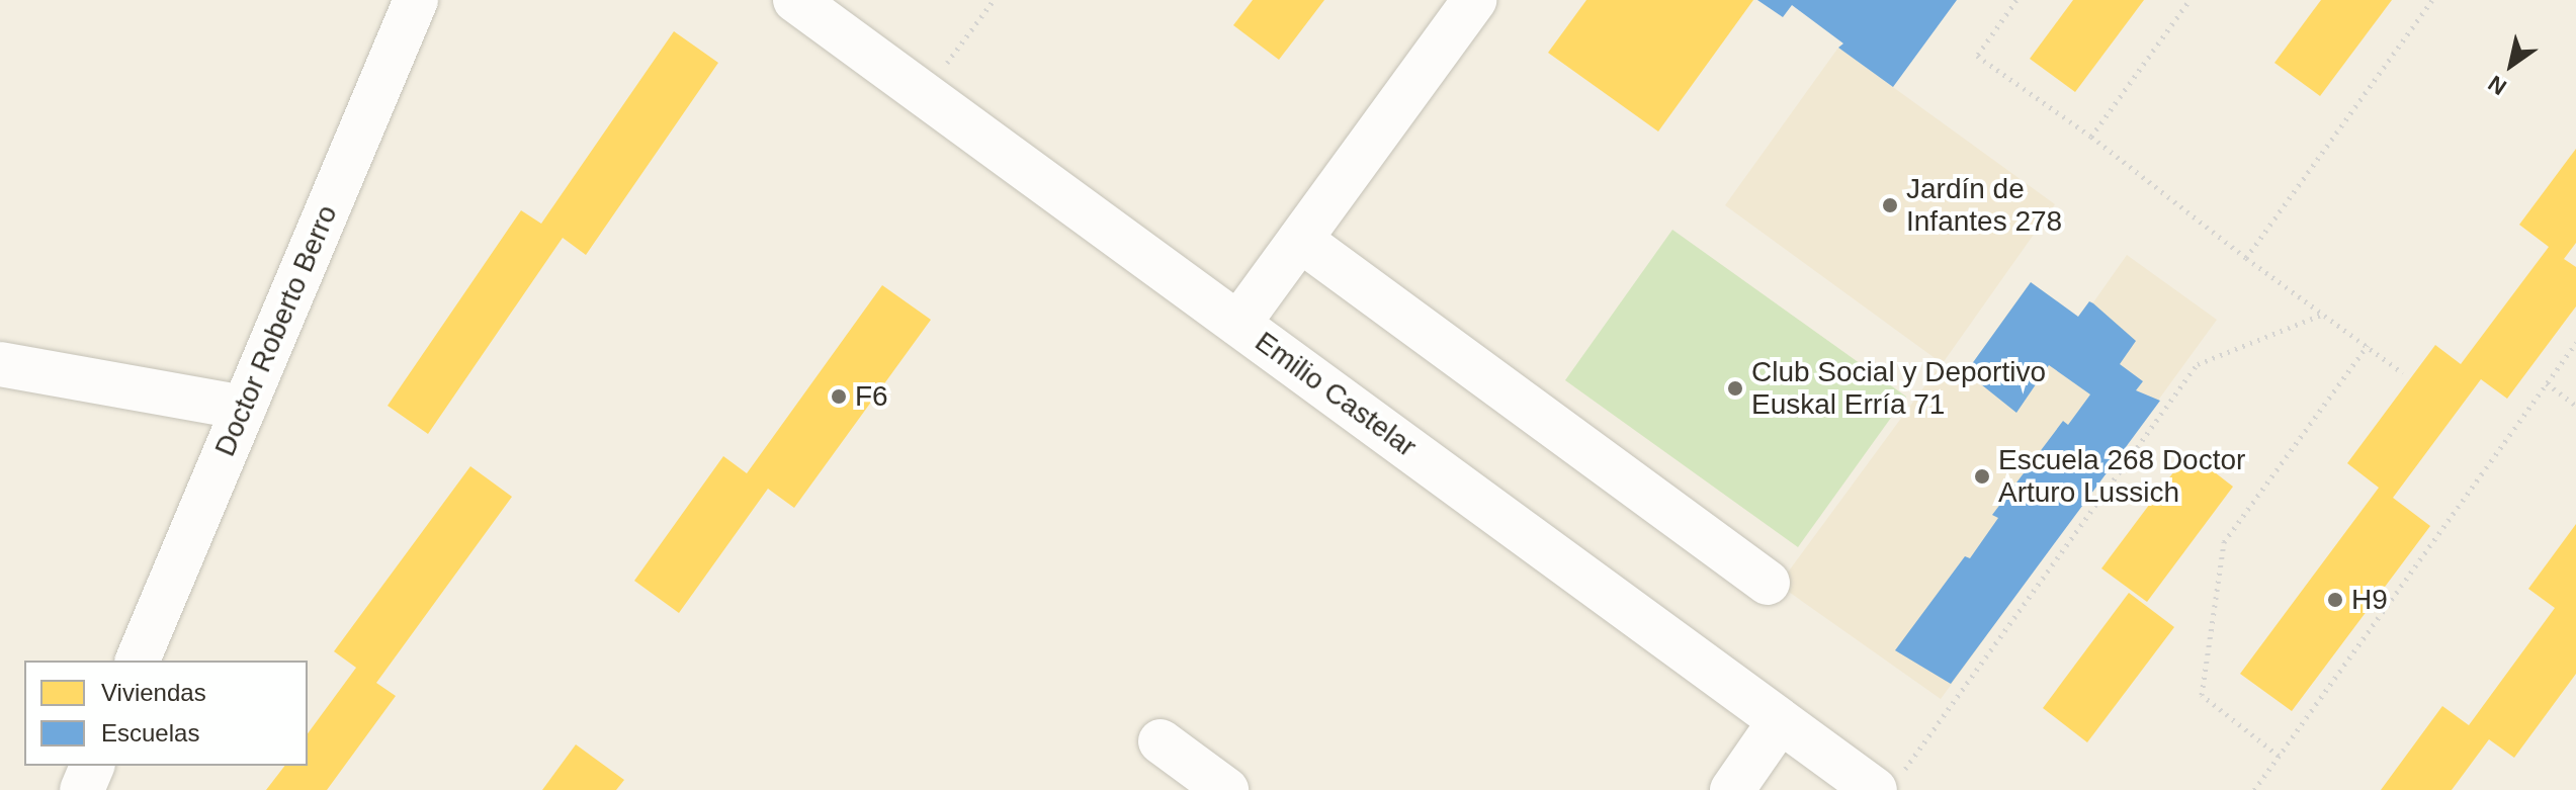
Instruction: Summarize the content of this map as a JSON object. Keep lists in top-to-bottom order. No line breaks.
{"streets":{"street":["Doctor Roberto Berro","Emilio Castelar"]},"places":["Jardín de Infantes 278","Club Social y Deportivo Euskal Erría 71","F6","Escuela 268 Doctor Arturo Lussich","H9"],"legend":["Viviendas","Escuelas"],"north":"bottom left"}
